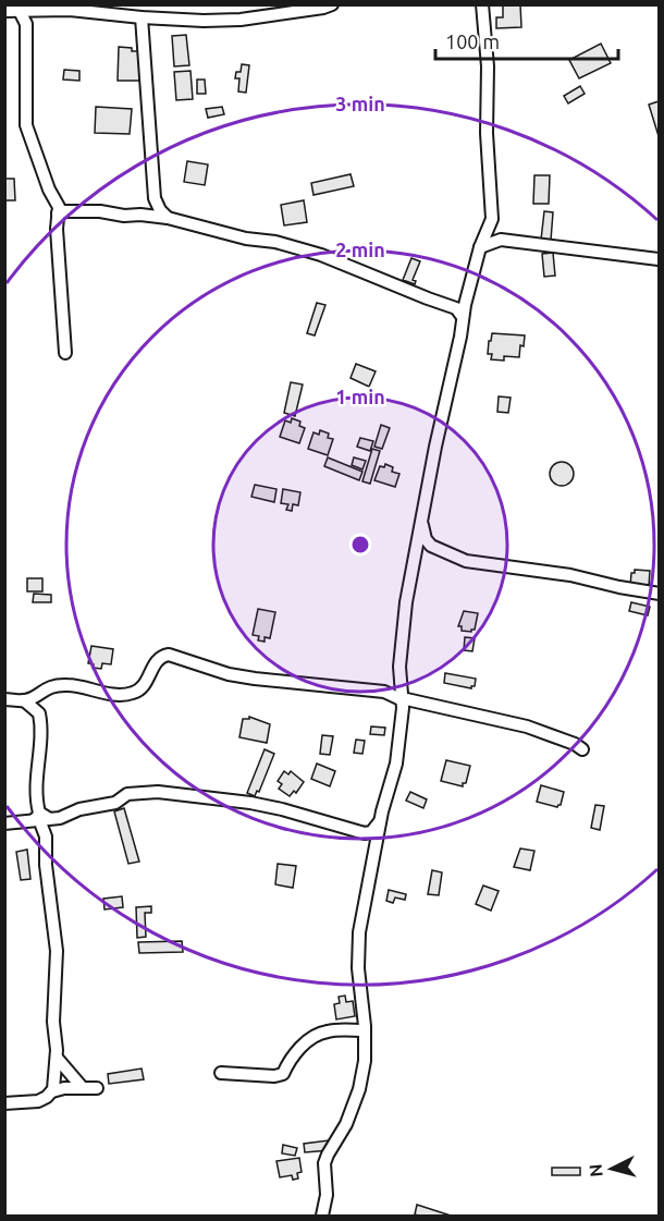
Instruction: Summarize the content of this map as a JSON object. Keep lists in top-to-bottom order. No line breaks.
{"scale_bar":"100 m","north":"left","rings":["3 min","2 min","1 min"]}
